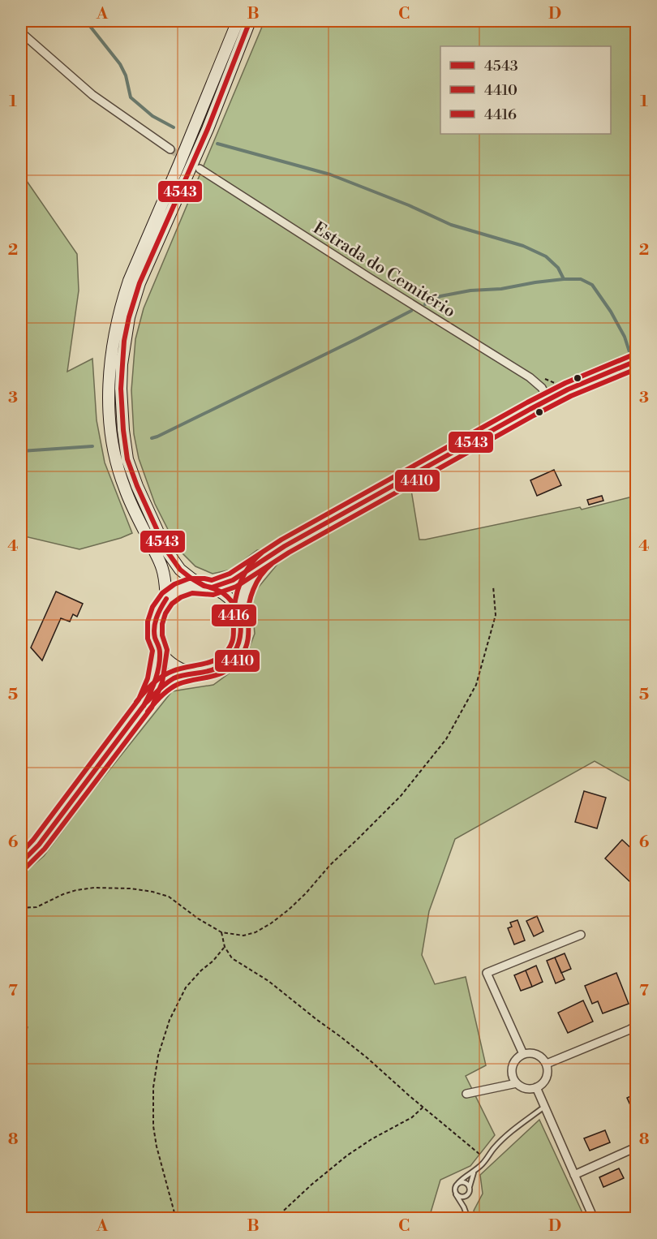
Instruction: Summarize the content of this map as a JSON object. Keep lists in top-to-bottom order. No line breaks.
{"streets":{"street":["Estrada do Cemitério"]},"lines":["transit line 4543","transit line 4416","transit line 4410"],"legend":["4543","4410","4416"],"grid":{"columns":["A","B","C","D"],"rows":["1","2","3","4","5","6","7","8"]}}
